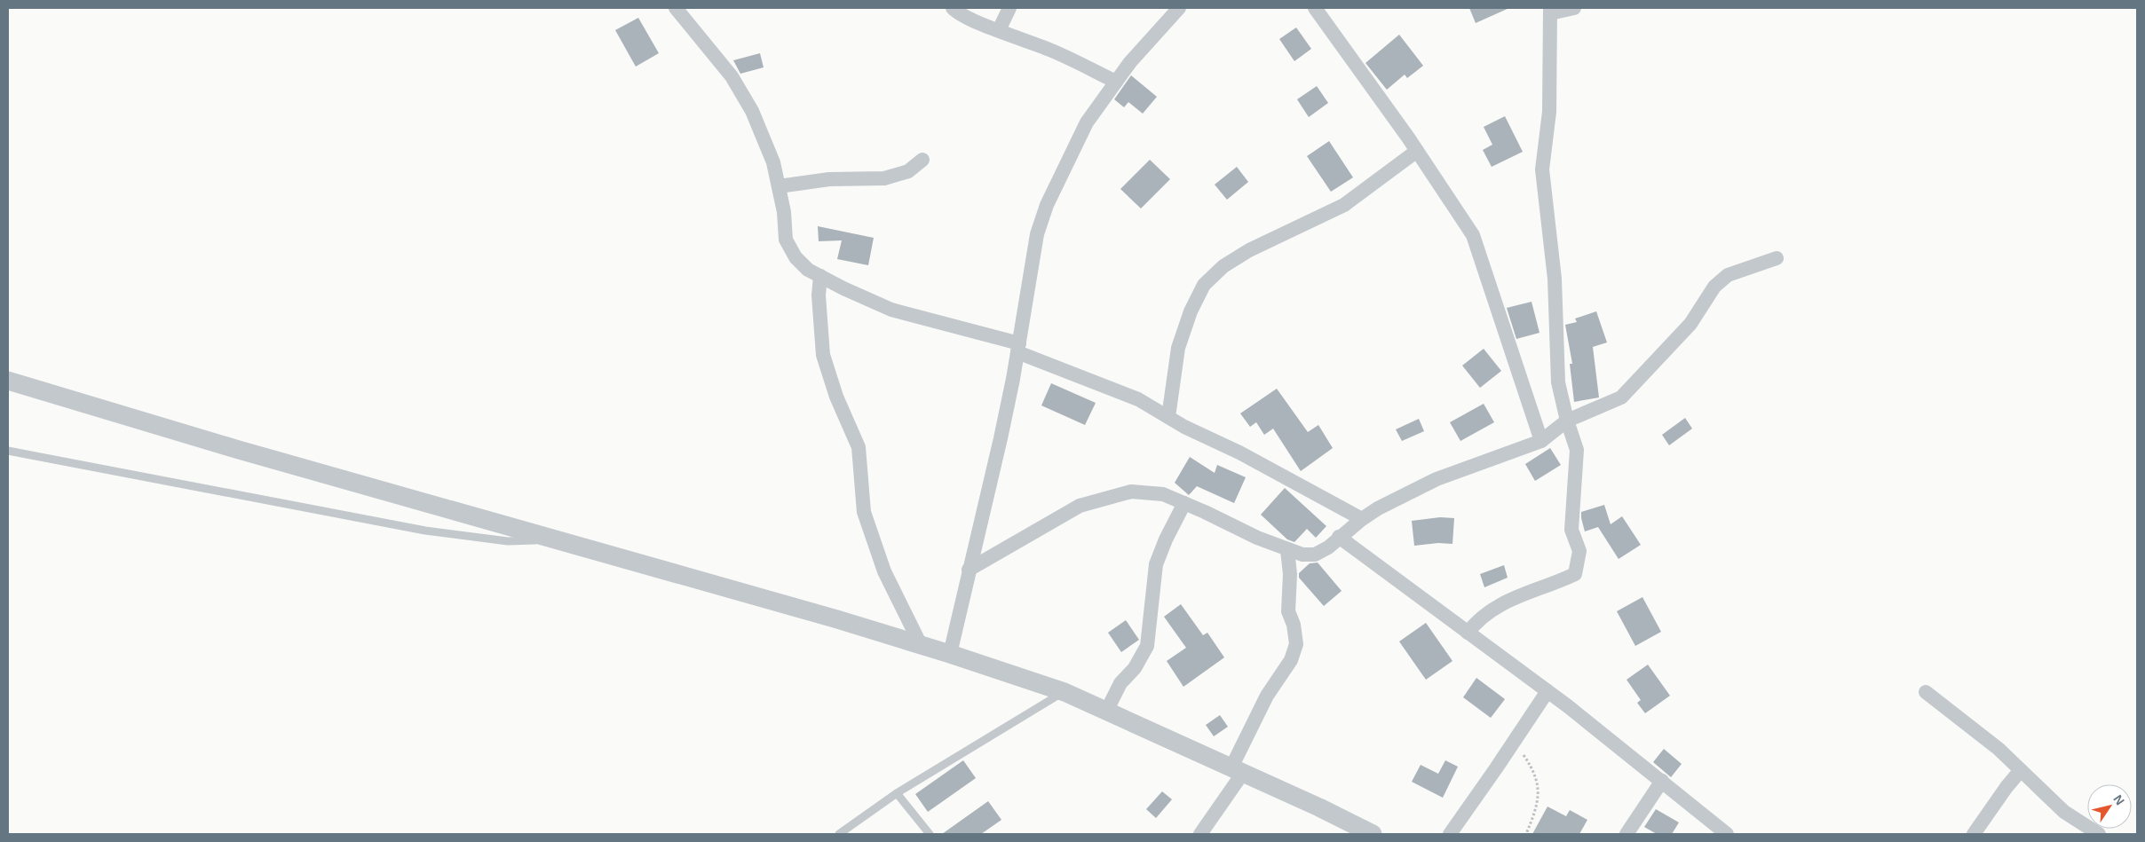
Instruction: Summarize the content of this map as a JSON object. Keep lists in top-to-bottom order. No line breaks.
{"north":"top right"}
